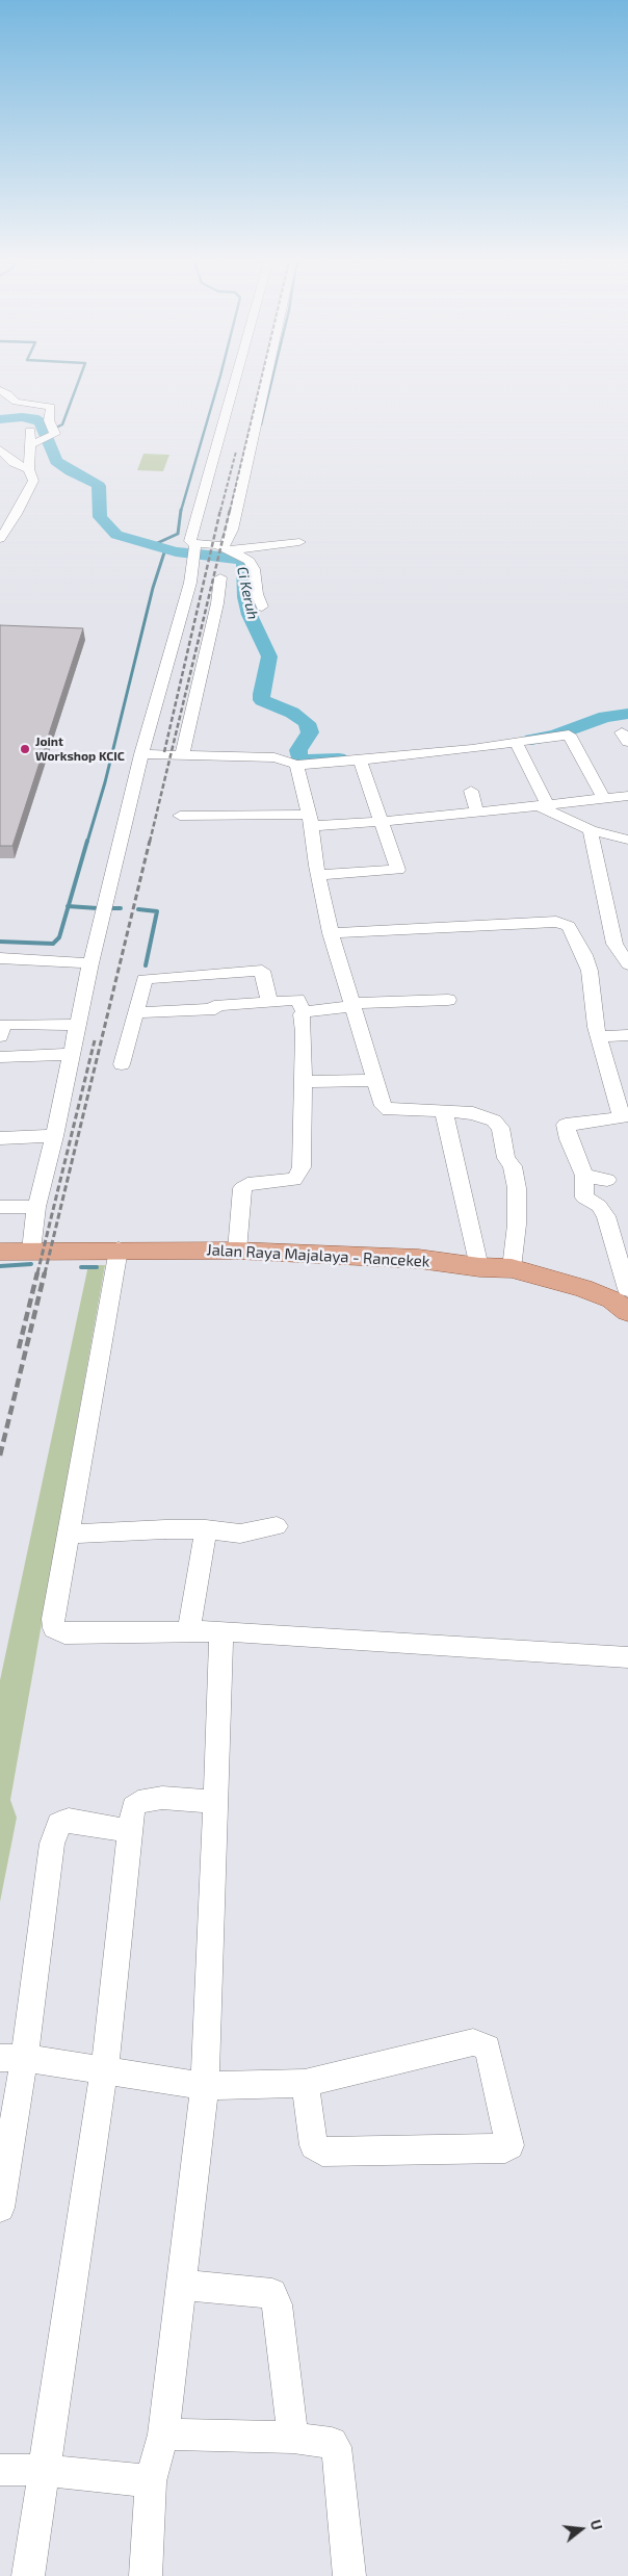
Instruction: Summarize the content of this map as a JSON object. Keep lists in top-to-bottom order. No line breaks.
{"streets":{"main road":["Jalan Raya Majalaya - Rancekek"]},"water":["Ci Keruh"],"places":["Joint Workshop KCIC"],"north":"right"}
